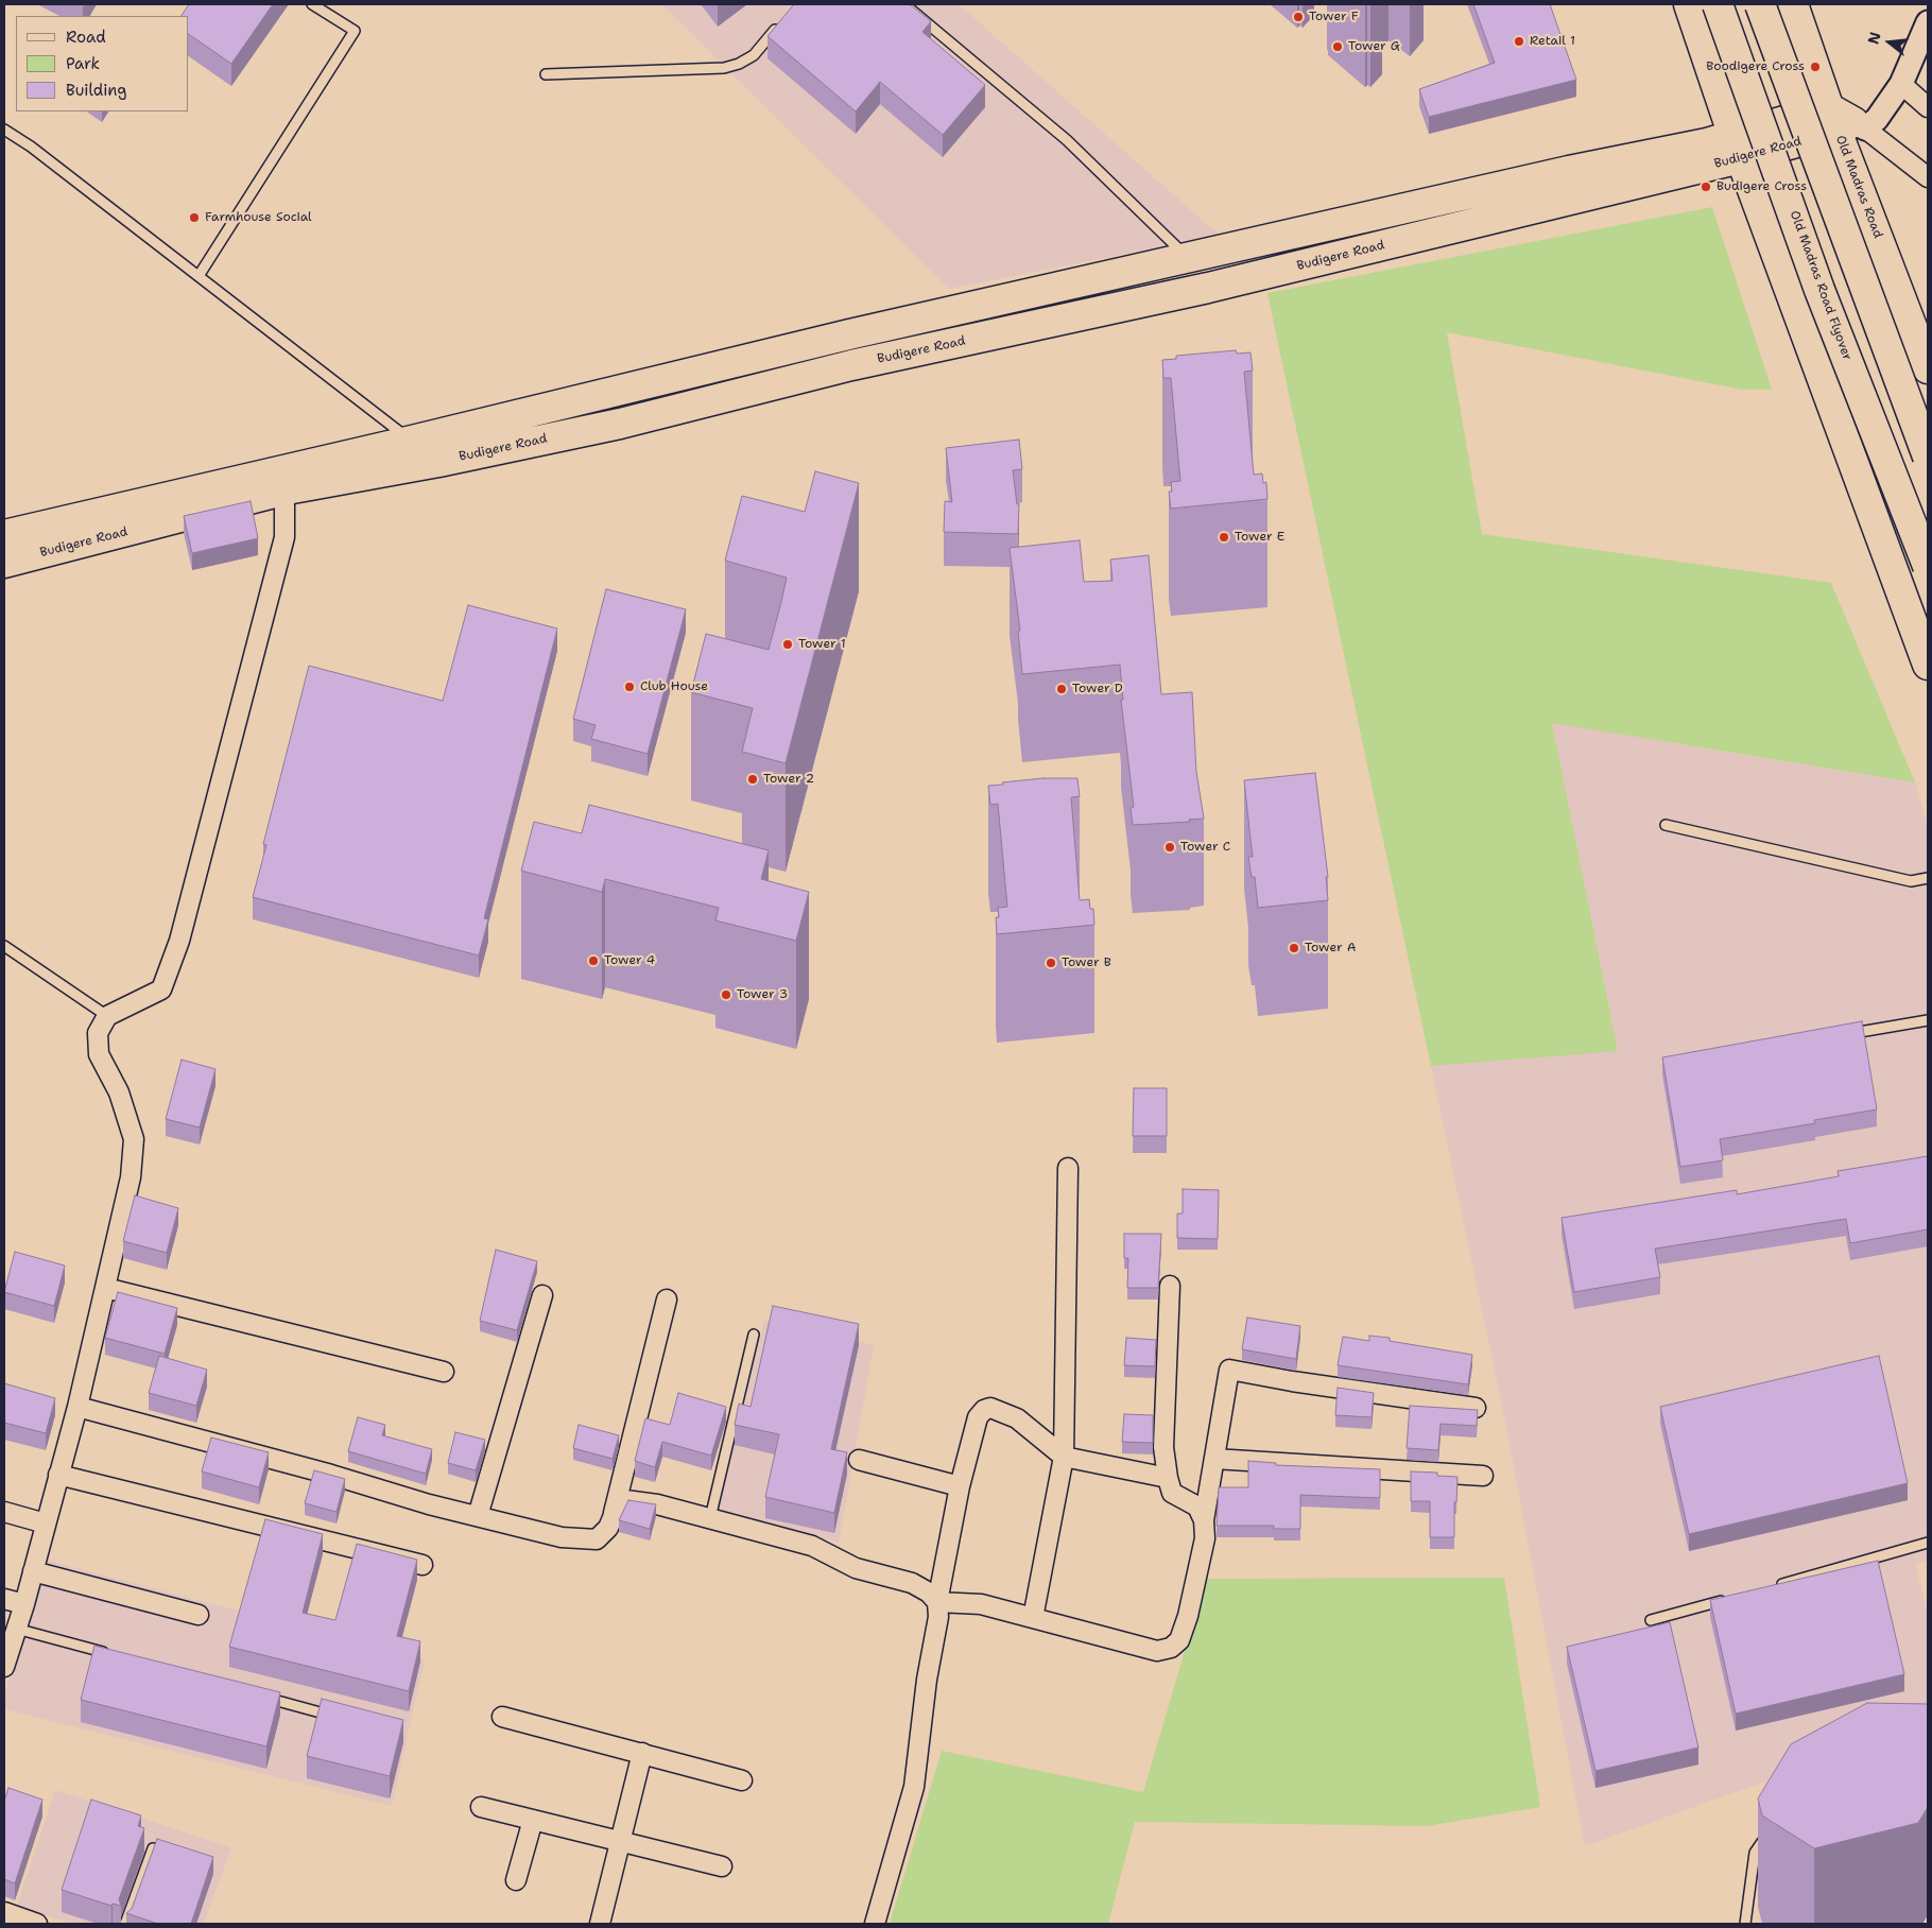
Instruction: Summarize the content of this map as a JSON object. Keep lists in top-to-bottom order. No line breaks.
{"streets":{"main road":["Budigere Road","Old Madras Road","Old Madras Road Flyover"]},"crossings":[["Budigere Road","Old Madras Road"]],"places":["Tower F","Retail 1","Tower G","Boodigere Cross","Budigere Cross","Farmhouse Social","Tower E","Tower 1","Club House","Tower D","Tower 2","Tower C","Tower A","Tower 4","Tower B","Tower 3"],"legend":["Road","Park","Building"],"north":"left"}
